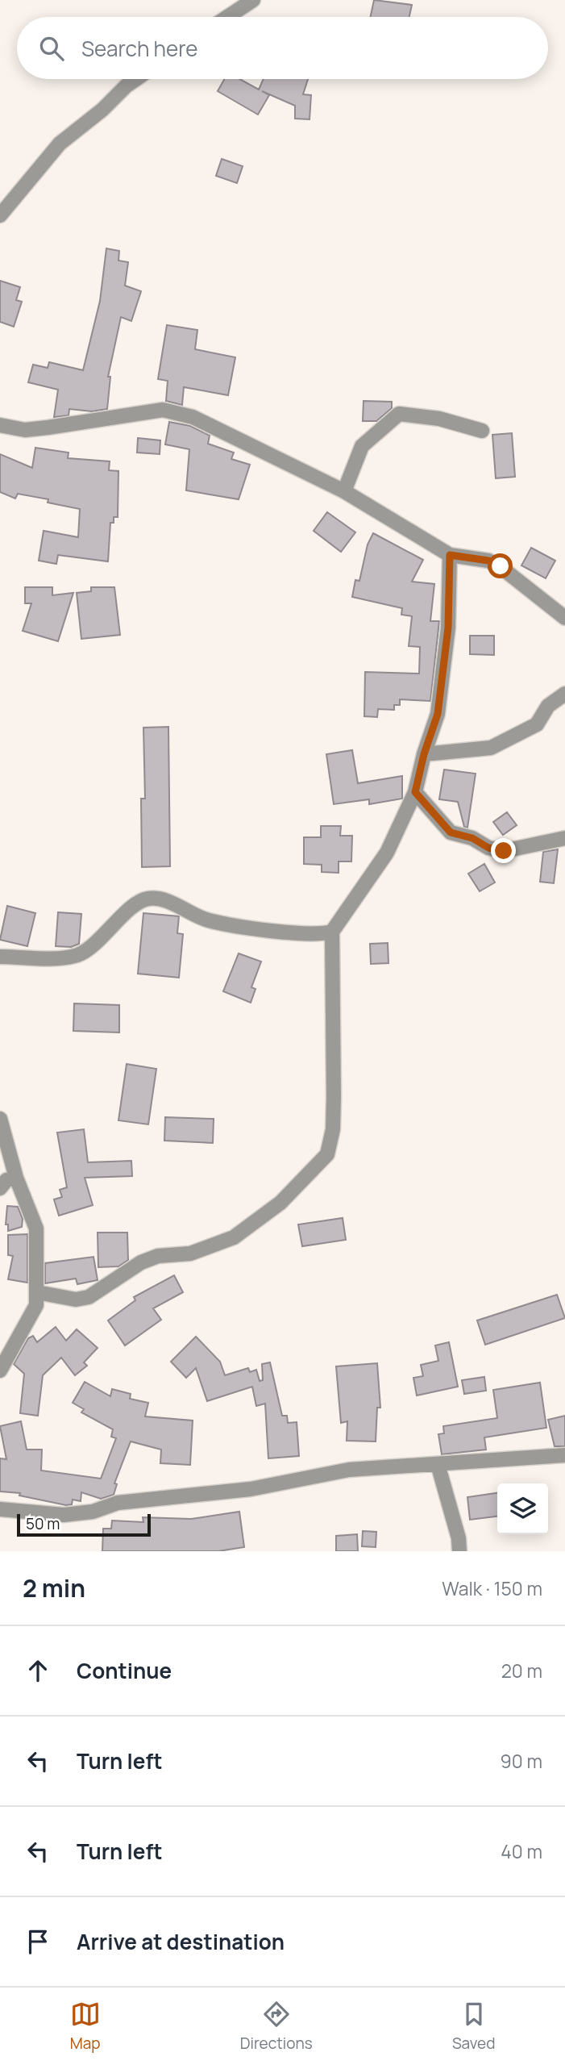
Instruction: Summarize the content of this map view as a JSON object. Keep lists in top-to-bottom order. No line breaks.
{"scale_bar":"50 m","page":{"search":"Search here","scale":"50 m","heading":["2 min","Walk · 150 m"],"list":[["Continue","20 m"],["Turn left","90 m"],["Turn left","40 m"],"Arrive at destination"],"nav":["Map","Directions","Saved"]}}
